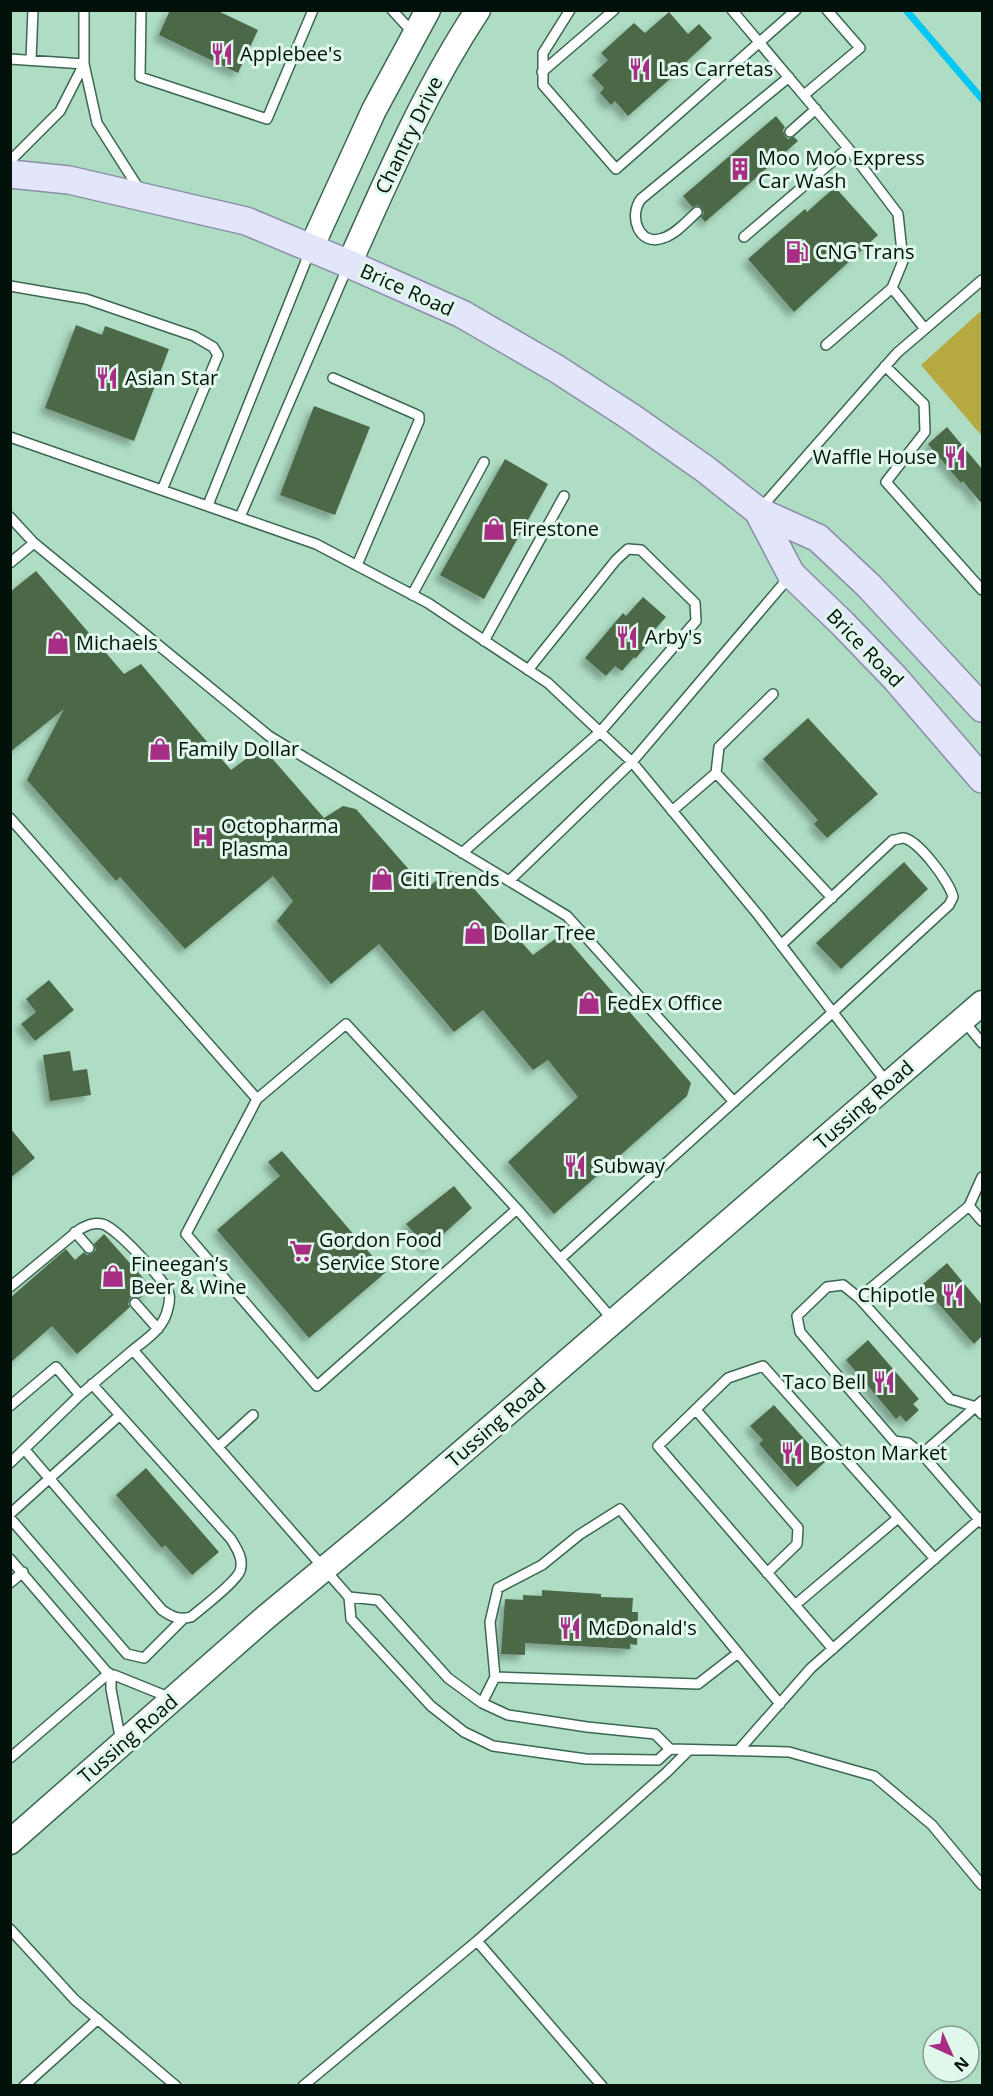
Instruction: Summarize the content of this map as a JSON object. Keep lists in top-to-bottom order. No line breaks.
{"streets":{"main road":["Chantry Drive","Brice Road","Tussing Road"]},"crossings":[["Chantry Drive","Brice Road"]],"places":{"restaurant":["Applebee's","Las Carretas","Asian Star","Waffle House","Arby's","Subway","Chipotle","Taco Bell","Boston Market","McDonald's"],"building":["Moo Moo Express Car Wash"],"fuel station":["CNG Trans"],"shop":["Firestone","Michaels","Family Dollar","Citi Trends","Dollar Tree","FedEx Office","Fineegan’s Beer & Wine"],"hospital":["Octopharma Plasma"],"supermarket":["Gordon Food Service Store"]},"north":"bottom right"}
